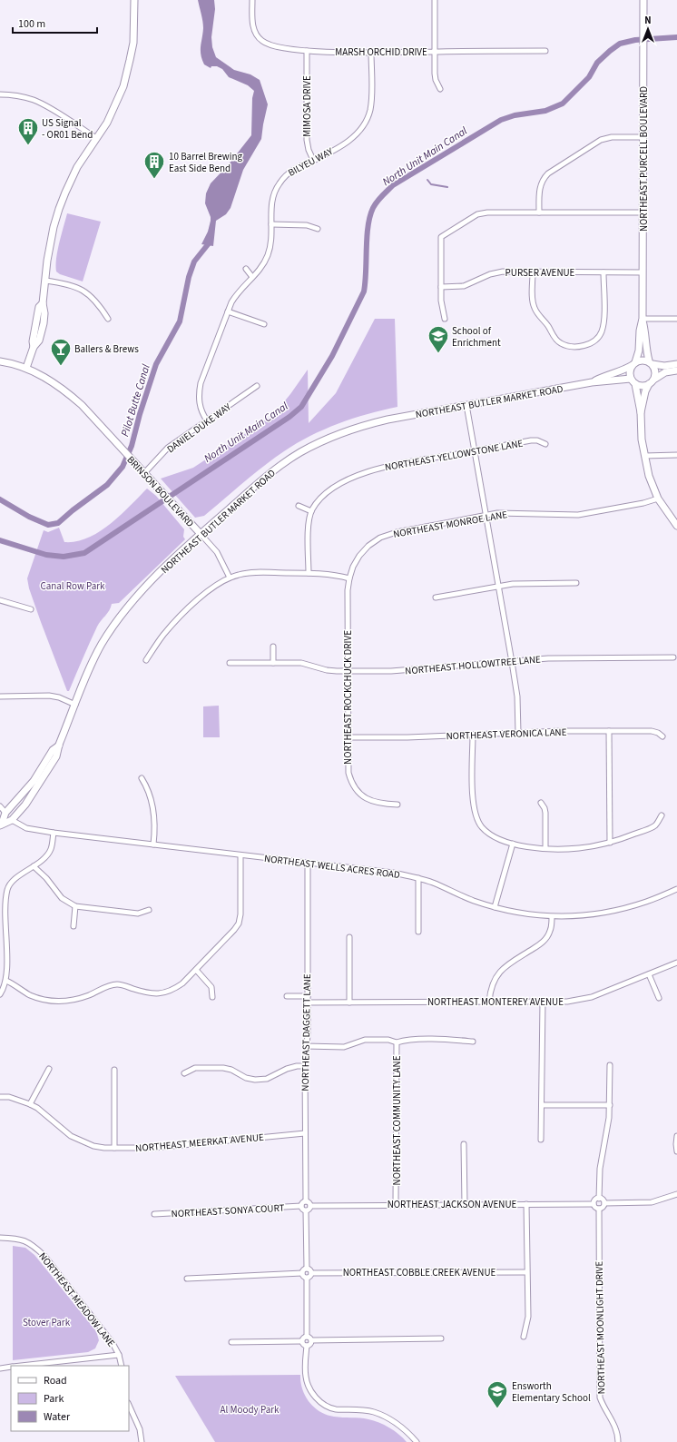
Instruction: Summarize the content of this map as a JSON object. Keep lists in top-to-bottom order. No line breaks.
{"streets":{"street":["MARSH ORCHID DRIVE","MIMOSA DRIVE","NORTHEAST PURCELL BOULEVARD","BILYEU WAY","PURSER AVENUE","NORTHEAST BUTLER MARKET ROAD","DANIEL DUKE WAY","NORTHEAST YELLOWSTONE LANE","BRINSON BOULEVARD","NORTHEAST MONROE LANE","NORTHEAST HOLLOWTREE LANE","NORTHEAST ROCKCHUCK DRIVE","NORTHEAST VERONICA LANE","NORTHEAST WELLS ACRES ROAD","NORTHEAST MONTEREY AVENUE","NORTHEAST DAGGETT LANE","NORTHEAST COMMUNITY LANE","NORTHEAST MEERKAT AVENUE","NORTHEAST JACKSON AVENUE","NORTHEAST SONYA COURT","NORTHEAST COBBLE CREEK AVENUE","NORTHEAST MEADOW LANE","NORTHEAST MOONLIGHT DRIVE"]},"crossings":[["MARSH ORCHID DRIVE","MIMOSA DRIVE"],["MARSH ORCHID DRIVE","BILYEU WAY"],["MIMOSA DRIVE","BILYEU WAY"],["NORTHEAST PURCELL BOULEVARD","PURSER AVENUE"],["NORTHEAST PURCELL BOULEVARD","NORTHEAST BUTLER MARKET ROAD"],["BILYEU WAY","DANIEL DUKE WAY"],["NORTHEAST BUTLER MARKET ROAD","BRINSON BOULEVARD"],["NORTHEAST BUTLER MARKET ROAD","NORTHEAST WELLS ACRES ROAD"],["DANIEL DUKE WAY","BRINSON BOULEVARD"],["NORTHEAST MONROE LANE","NORTHEAST ROCKCHUCK DRIVE"],["NORTHEAST HOLLOWTREE LANE","NORTHEAST ROCKCHUCK DRIVE"],["NORTHEAST ROCKCHUCK DRIVE","NORTHEAST VERONICA LANE"],["NORTHEAST WELLS ACRES ROAD","NORTHEAST DAGGETT LANE"],["NORTHEAST MONTEREY AVENUE","NORTHEAST DAGGETT LANE"],["NORTHEAST DAGGETT LANE","NORTHEAST COMMUNITY LANE"],["NORTHEAST DAGGETT LANE","NORTHEAST MEERKAT AVENUE"],["NORTHEAST DAGGETT LANE","NORTHEAST JACKSON AVENUE"],["NORTHEAST DAGGETT LANE","NORTHEAST SONYA COURT"],["NORTHEAST COMMUNITY LANE","NORTHEAST JACKSON AVENUE"],["NORTHEAST JACKSON AVENUE","NORTHEAST SONYA COURT"],["NORTHEAST JACKSON AVENUE","NORTHEAST MOONLIGHT DRIVE"]],"water":["North Unit Main Canal","Pilot Butte Canal"],"parks":["Canal Row Park","Stover Park","Al Moody Park"],"places":{"building":["US Signal - OR01 Bend","10 Barrel Brewing East Side Bend"],"school or university":["School of Enrichment","Ensworth Elementary School"],"bar":["Ballers & Brews"]},"legend":["Road","Park","Water"],"scale_bar":"100 m","north":"top"}
